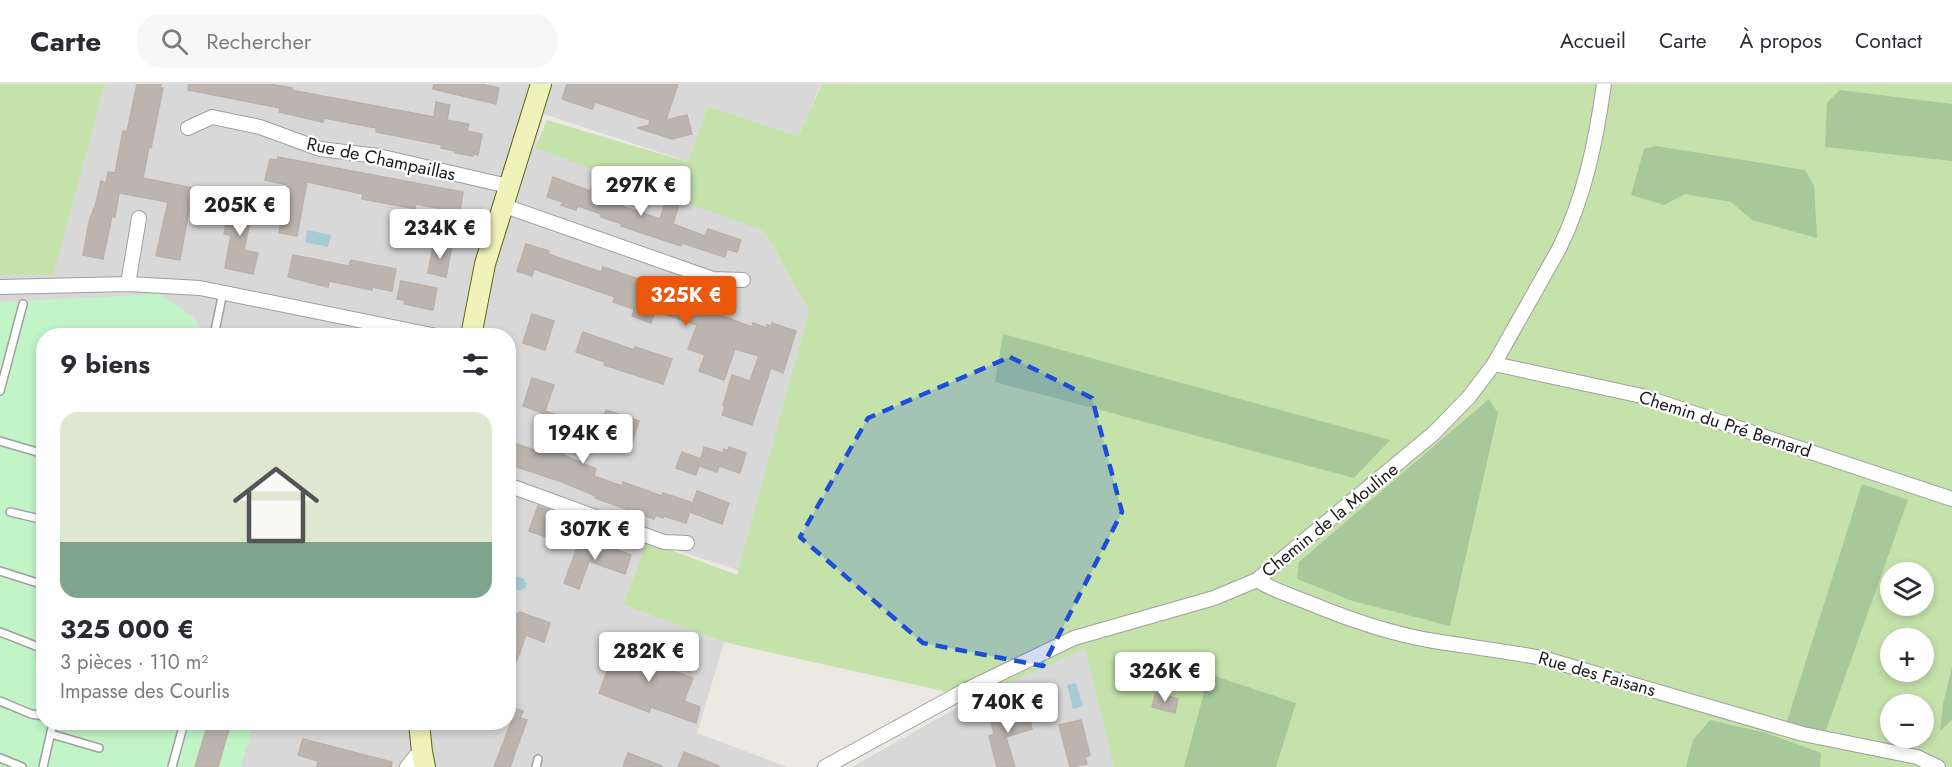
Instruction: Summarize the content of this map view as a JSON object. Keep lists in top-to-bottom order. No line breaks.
{"streets":{"street":["Rue de Champaillas","Chemin du Pré Bernard","Chemin de la Mouline","Rue des Faisans"]},"crossings":[["Chemin du Pré Bernard","Chemin de la Mouline"],["Chemin de la Mouline","Rue des Faisans"]],"page":{"header":"Carte","search":"Rechercher","nav":["Accueil","Carte","À propos","Contact"],"price":["297K €","205K €","234K €","325K €","194K €","307K €","282K €","326K €","740K €"],"heading":"9 biens","list":[{"name":"325 000 €","note":"3 pièces · 110 m² · Impasse des Courlis"}],"map_buttons":["+","−"]}}
